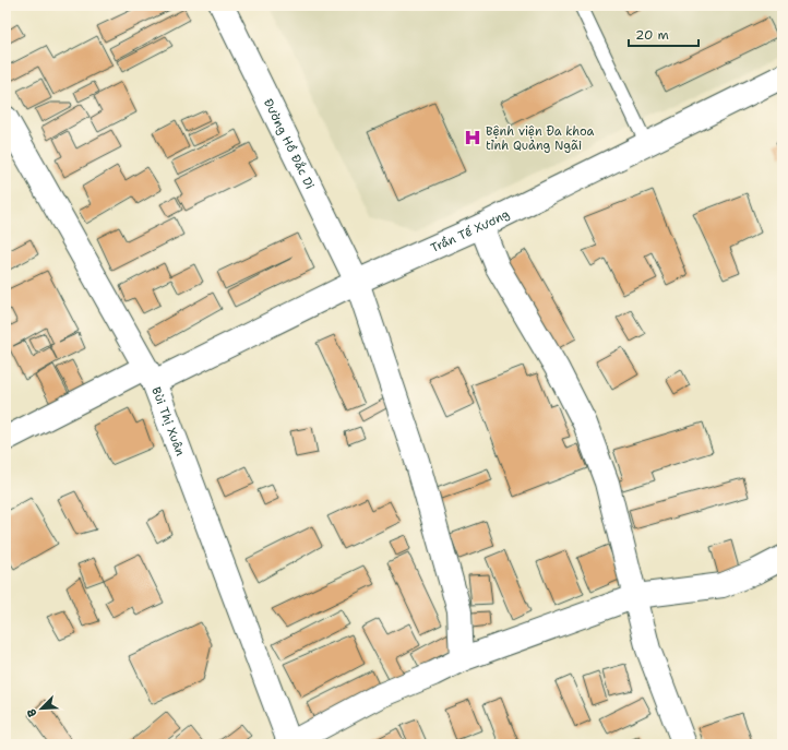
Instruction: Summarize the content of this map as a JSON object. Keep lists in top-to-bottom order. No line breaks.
{"streets":{"street":["Đường Hồ Đắc Di","Trần Tế Xương","Bùi Thị Xuân"]},"crossings":[["Đường Hồ Đắc Di","Trần Tế Xương"],["Trần Tế Xương","Bùi Thị Xuân"]],"places":{"hospital":["Bệnh viện Đa khoa tỉnh Quảng Ngãi"]},"scale_bar":"20 m","north":"bottom left"}
